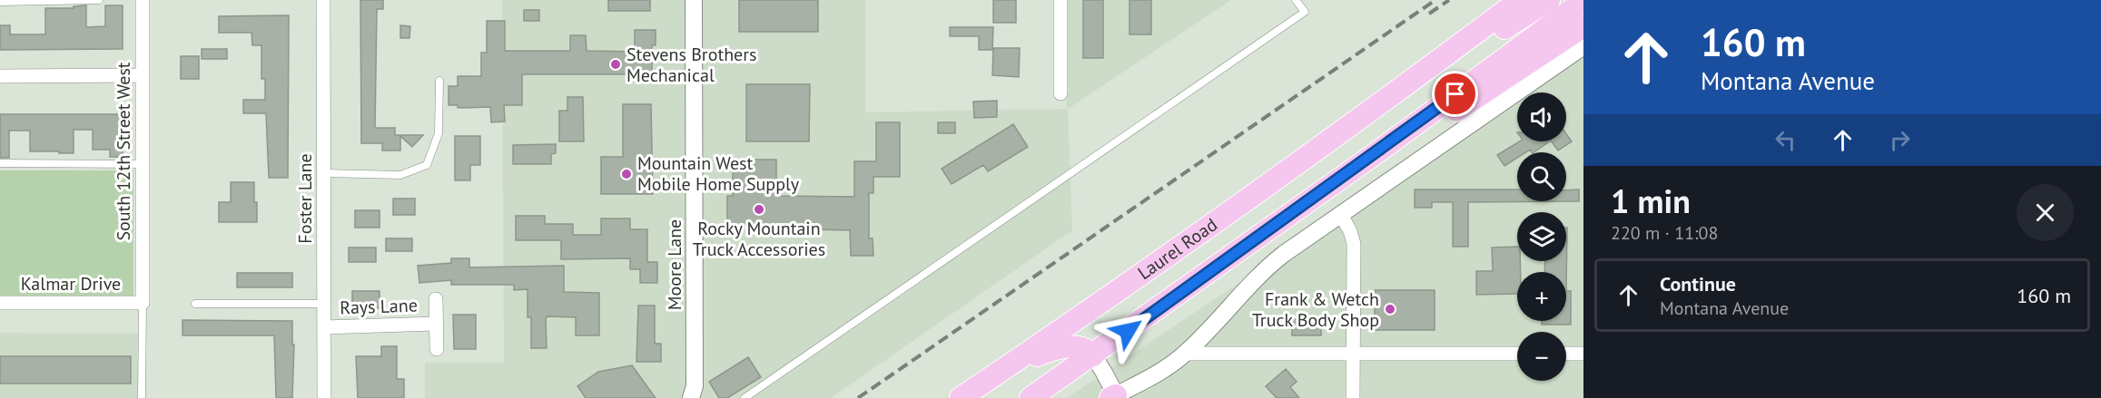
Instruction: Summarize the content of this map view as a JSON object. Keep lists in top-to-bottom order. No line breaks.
{"streets":{"main road":["Laurel Road"],"street":["South 12th Street West","Foster Lane","Moore Lane","Kalmar Drive","Rays Lane"]},"crossings":[["South 12th Street West","Kalmar Drive"],["Foster Lane","Rays Lane"]],"places":["Stevens Brothers Mechanical","Mountain West Mobile Home Supply","Rocky Mountain Truck Accessories","Frank & Wetch Truck Body Shop"],"page":{"turn":["160 m","Montana Avenue"],"map_buttons":["+","−"],"heading":["1 min","220 m · 11:08"],"list":[{"name":"Continue","note":"Montana Avenue","value":"160 m"}]}}
